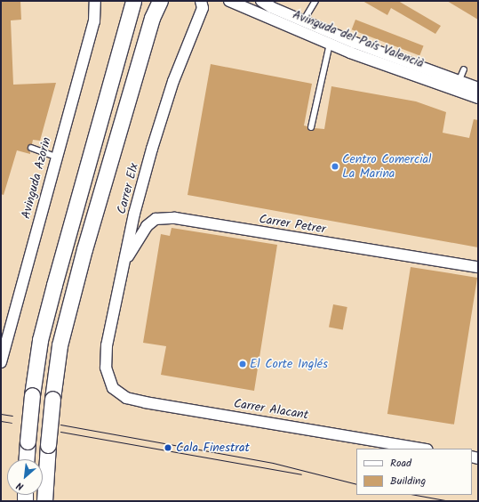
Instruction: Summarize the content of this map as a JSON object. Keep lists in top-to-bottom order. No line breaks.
{"streets":{"street":["Avinguda del País Valencià","Avinguda Azorin","Carrer Elx","Carrer Petrer","Carrer Alacant"]},"crossings":[["Carrer Elx","Carrer Petrer"],["Carrer Elx","Carrer Alacant"]],"places":["Centro Comercial La Marina","El Corte Inglés","Cala Finestrat"],"legend":["Road","Building"],"north":"bottom left"}
